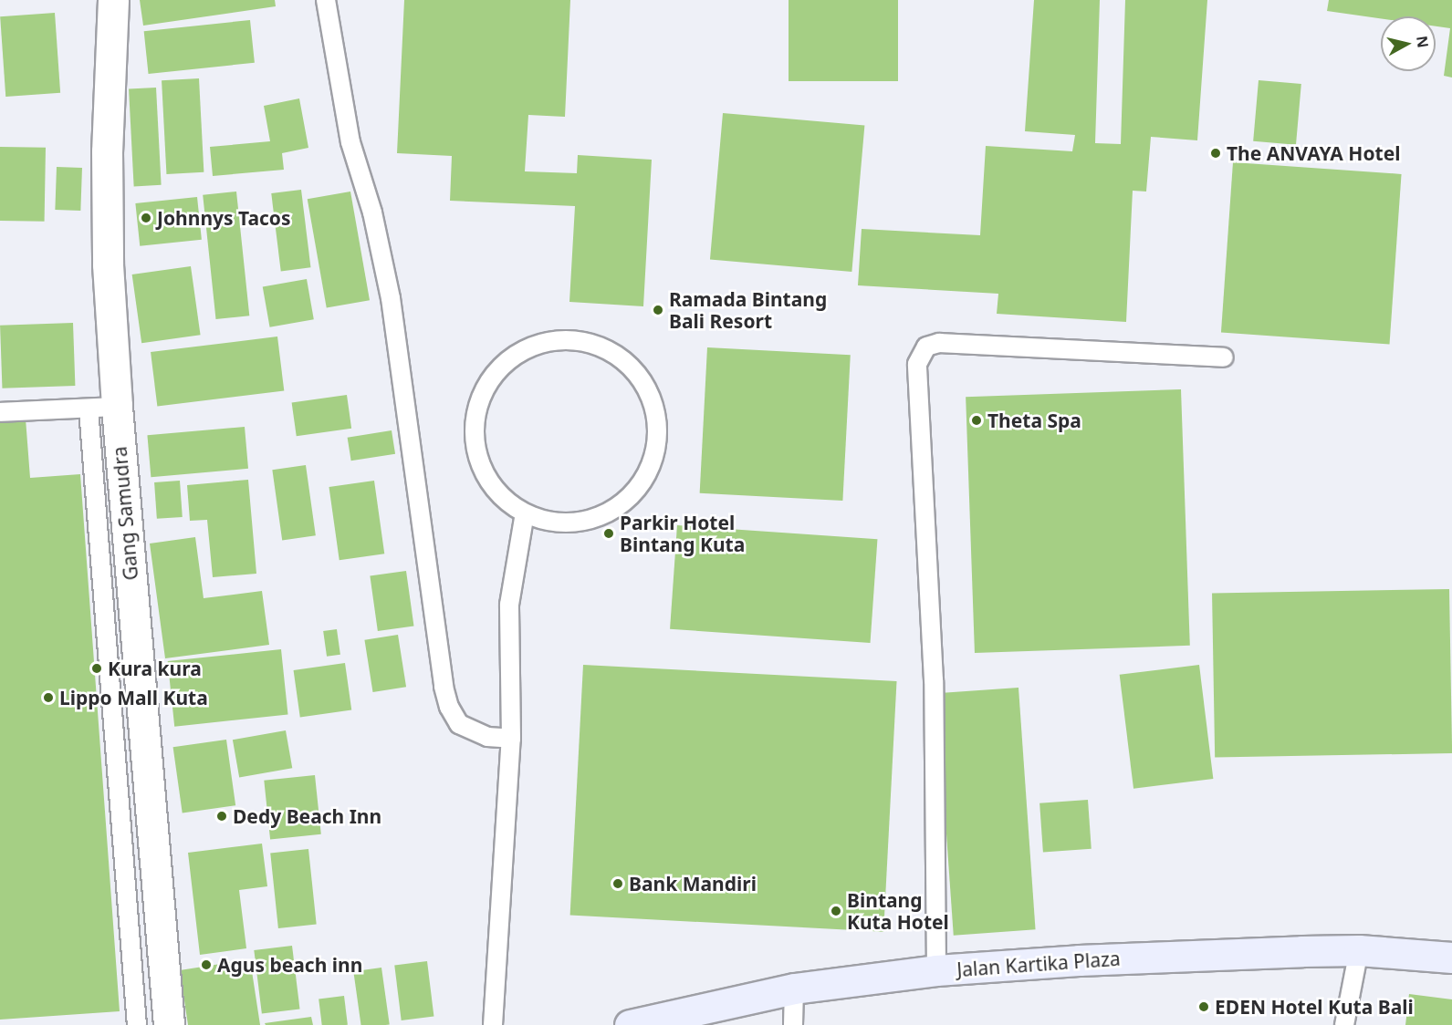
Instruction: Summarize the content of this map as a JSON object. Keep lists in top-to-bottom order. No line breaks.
{"streets":{"main road":["Jalan Kartika Plaza"],"street":["Gang Samudra"]},"places":["The ANVAYA Hotel","Johnnys Tacos","Ramada Bintang Bali Resort","Theta Spa","Parkir Hotel Bintang Kuta","Kura kura","Lippo Mall Kuta","Dedy Beach Inn","Bank Mandiri","Bintang Kuta Hotel","Agus beach inn","EDEN Hotel Kuta Bali"],"north":"right"}
